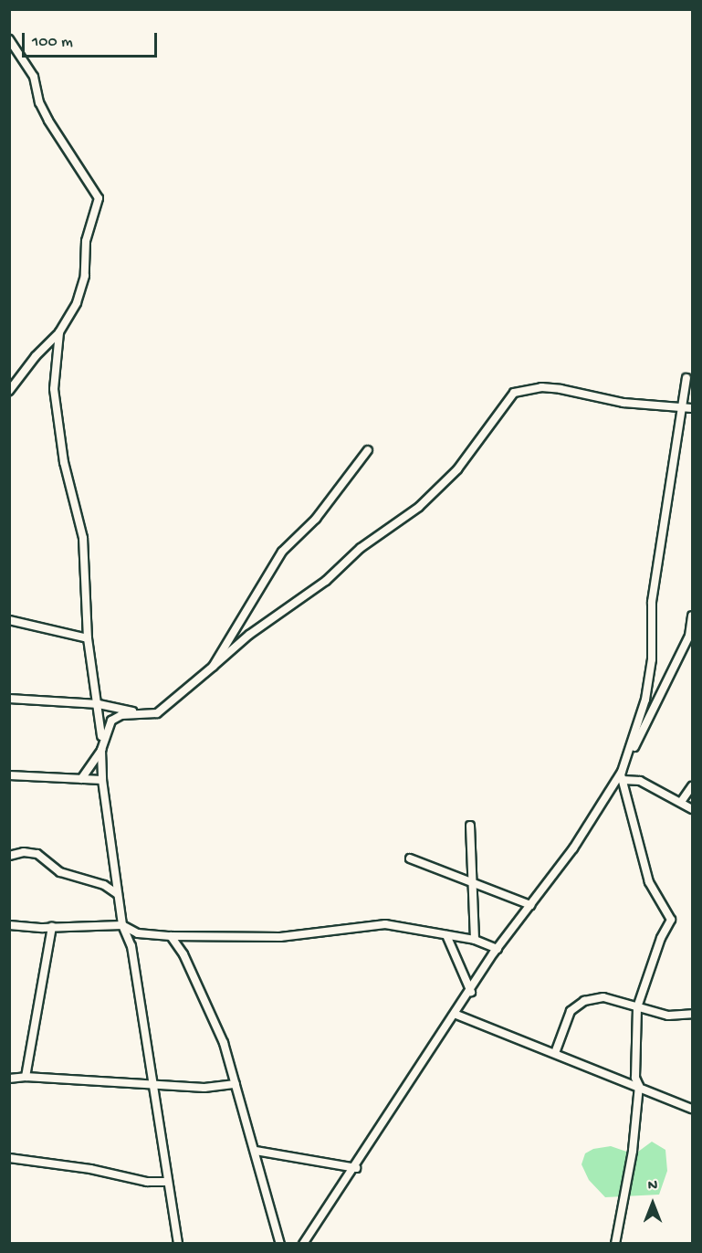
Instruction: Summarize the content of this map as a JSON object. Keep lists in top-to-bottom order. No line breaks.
{"scale_bar":"100 m","north":"top"}
